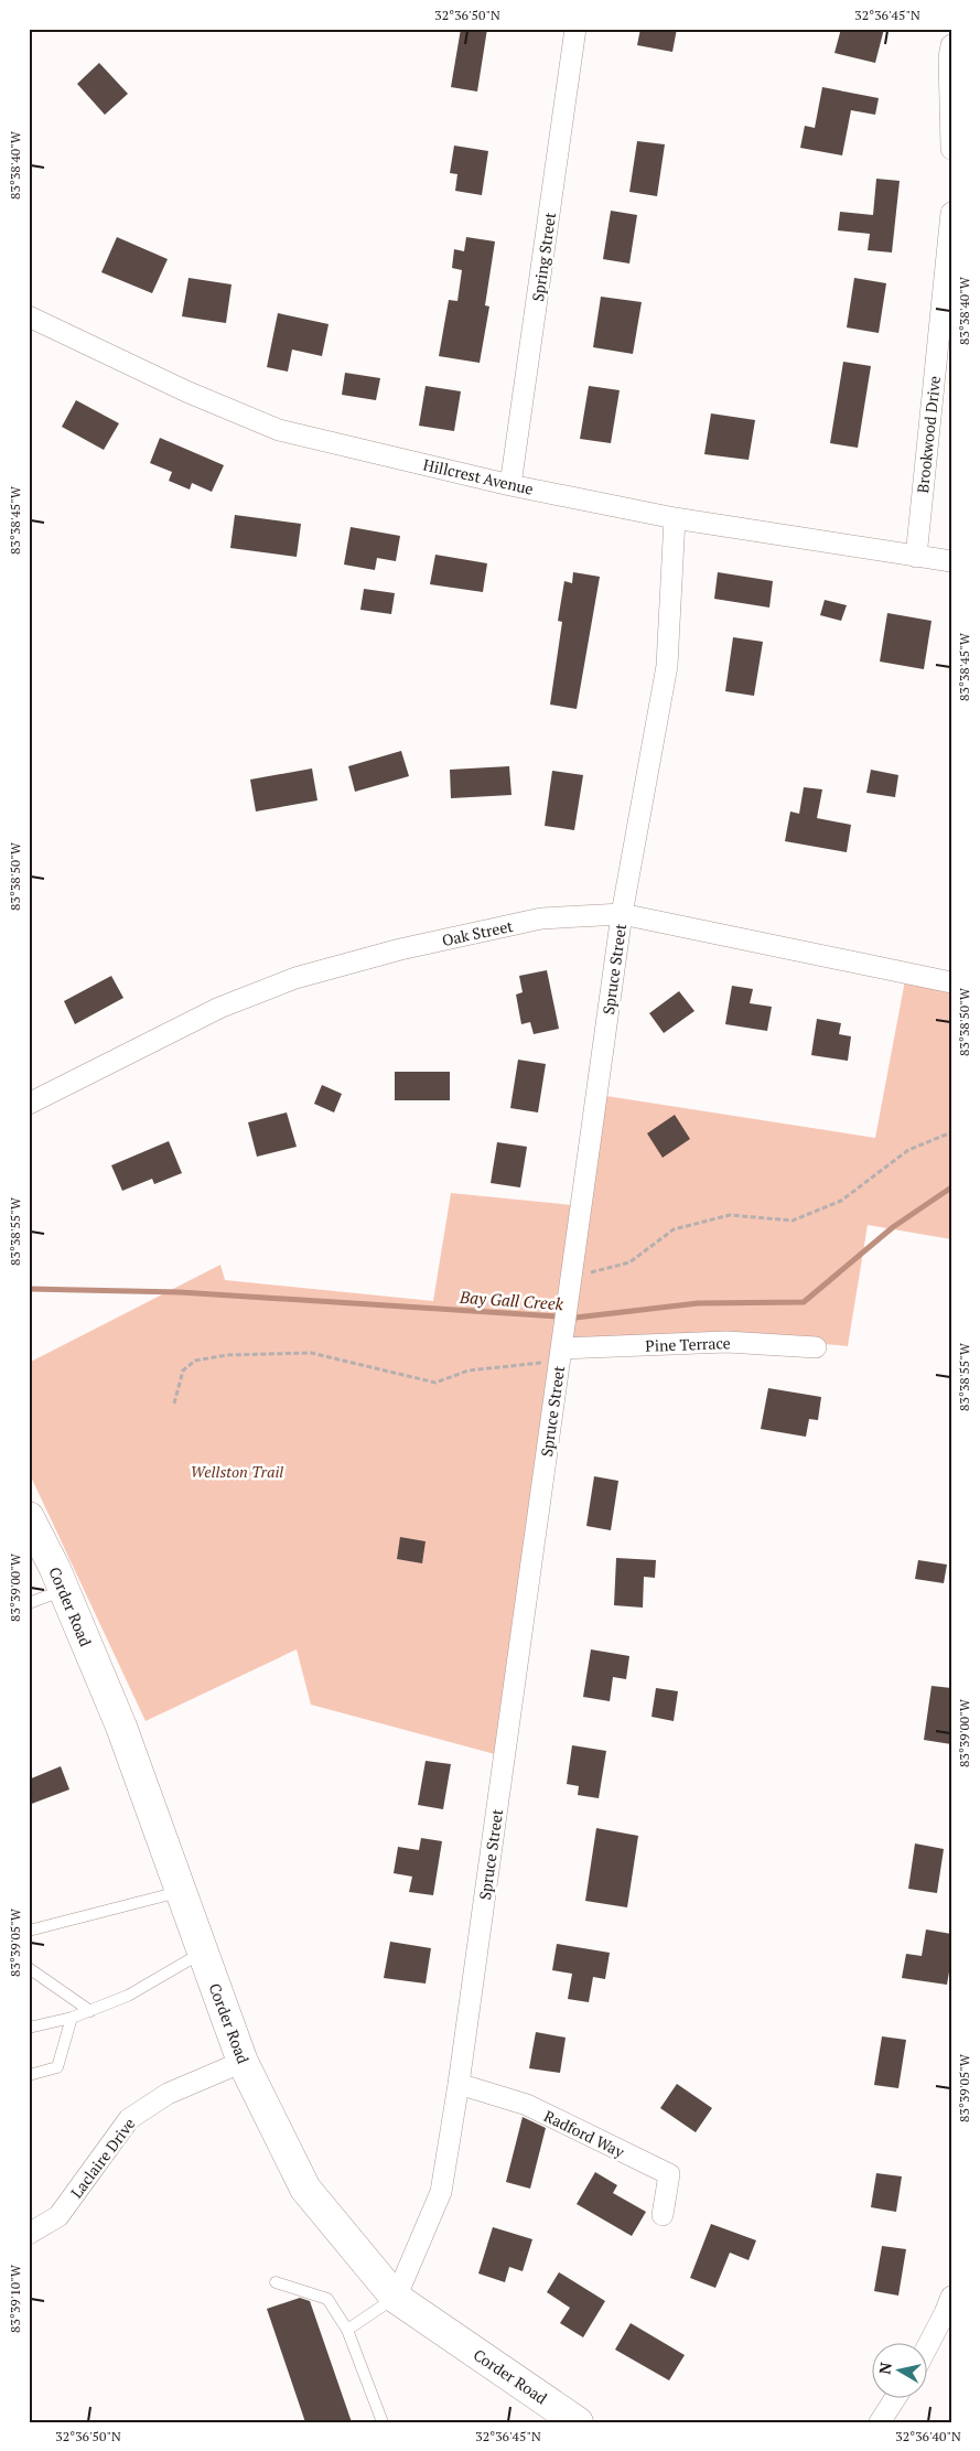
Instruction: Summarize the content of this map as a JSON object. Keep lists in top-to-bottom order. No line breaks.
{"streets":{"street":["Spring Street","Brookwood Drive","Hillcrest Avenue","Oak Street","Spruce Street","Pine Terrace","Corder Road","Radford Way","Laclaire Drive"]},"crossings":[["Spring Street","Hillcrest Avenue"],["Brookwood Drive","Hillcrest Avenue"],["Hillcrest Avenue","Spruce Street"],["Oak Street","Spruce Street"],["Spruce Street","Pine Terrace"],["Spruce Street","Corder Road"],["Spruce Street","Radford Way"],["Corder Road","Laclaire Drive"]],"water":["Bay Gall Creek"],"parks":["Wellston Trail"],"north":"left","coordinates":["32°36'50\"N","32°36'45\"N","83°38'40\"W","83°38'45\"W","83°38'50\"W","83°38'55\"W","83°39'00\"W","83°39'05\"W","83°39'10\"W","32°36'40\"N"]}
